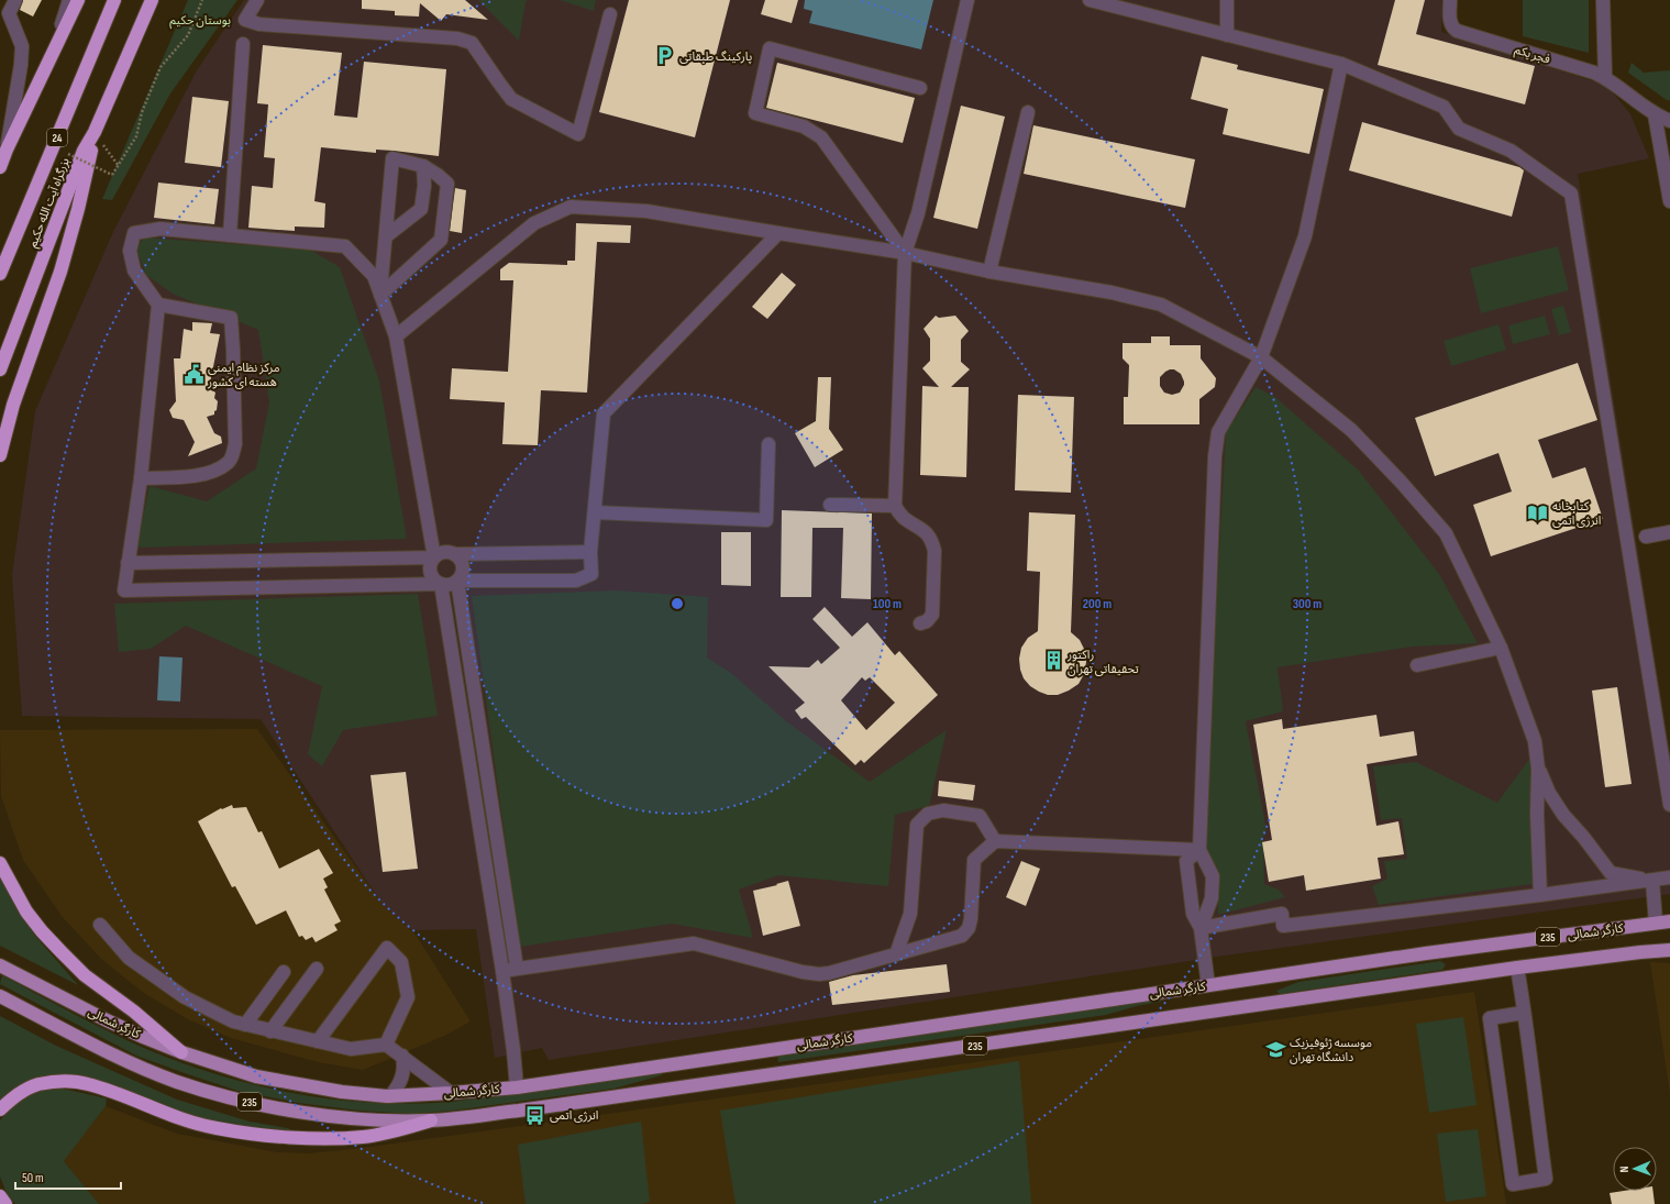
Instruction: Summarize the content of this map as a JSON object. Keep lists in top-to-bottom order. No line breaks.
{"streets":{"highway":["24","بزرگراه آیت الله حکیم"],"main road":["کارگر شمالی","235"],"street":["فجر یکم"]},"parks":["بوستان حکیم"],"places":{"parking":["پارکینگ طبقاتی"],"public building":["مرکز نظام ایمنی هسته ای کشور"],"library":["کتابخانه انرژی اتمی"],"building":["راکتور تحقیقاتی تهران"],"school or university":["موسسه ژئوفیزیک دانشگاه تهران"],"bus stop":["انرژی اتمی"]},"scale_bar":"50 m","north":"left","rings":["100 m","200 m","300 m"]}
